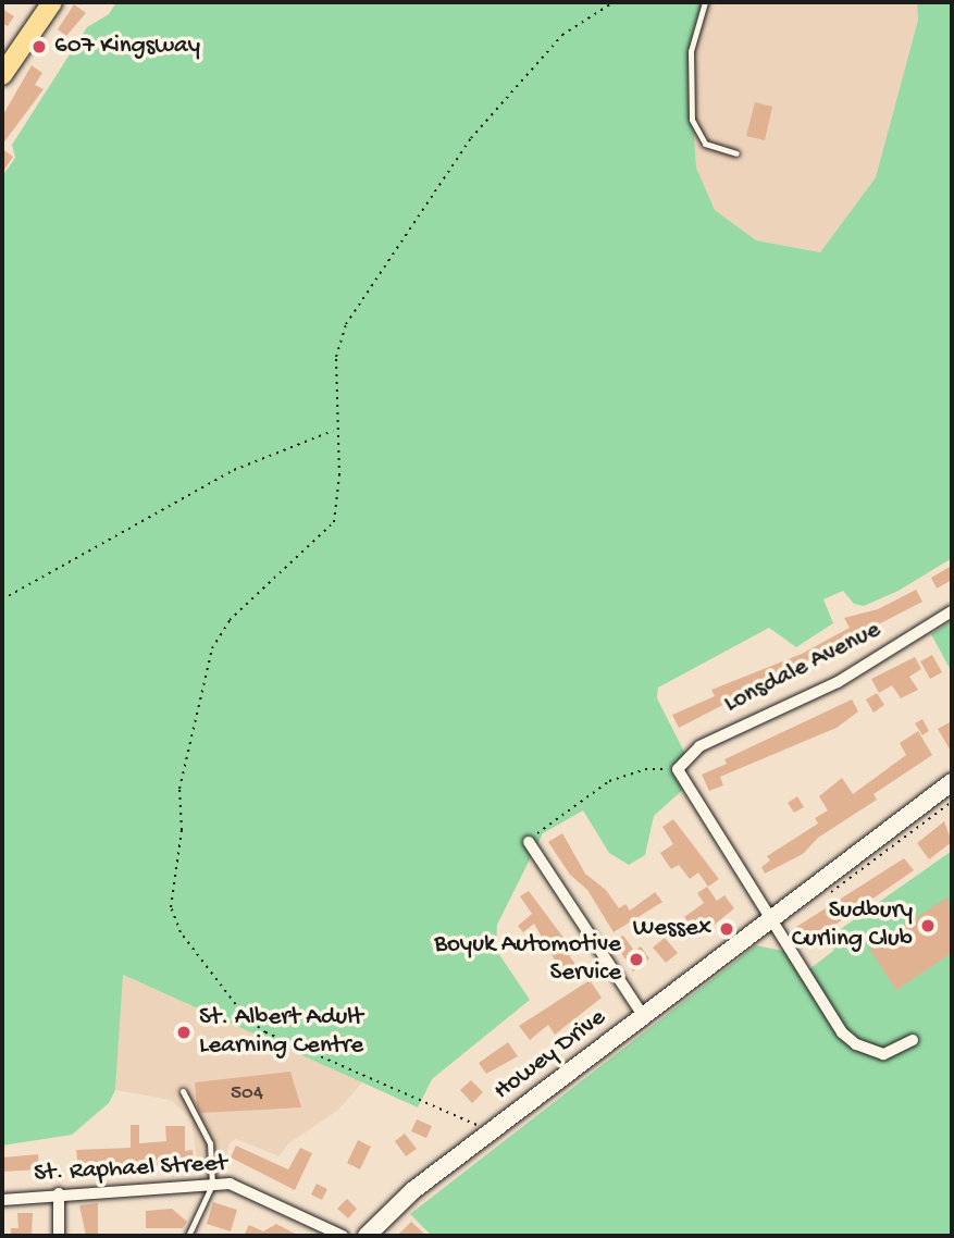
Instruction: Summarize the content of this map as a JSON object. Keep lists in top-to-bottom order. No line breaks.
{"streets":{"main road":["Howey Drive"],"street":["Lonsdale Avenue","St. Raphael Street"]},"places":["607 Kingsway","Sudbury Curling Club","Wessex","Boyuk Automotive Service","St. Albert Adult Learning Centre"],"house_numbers":["504"]}
